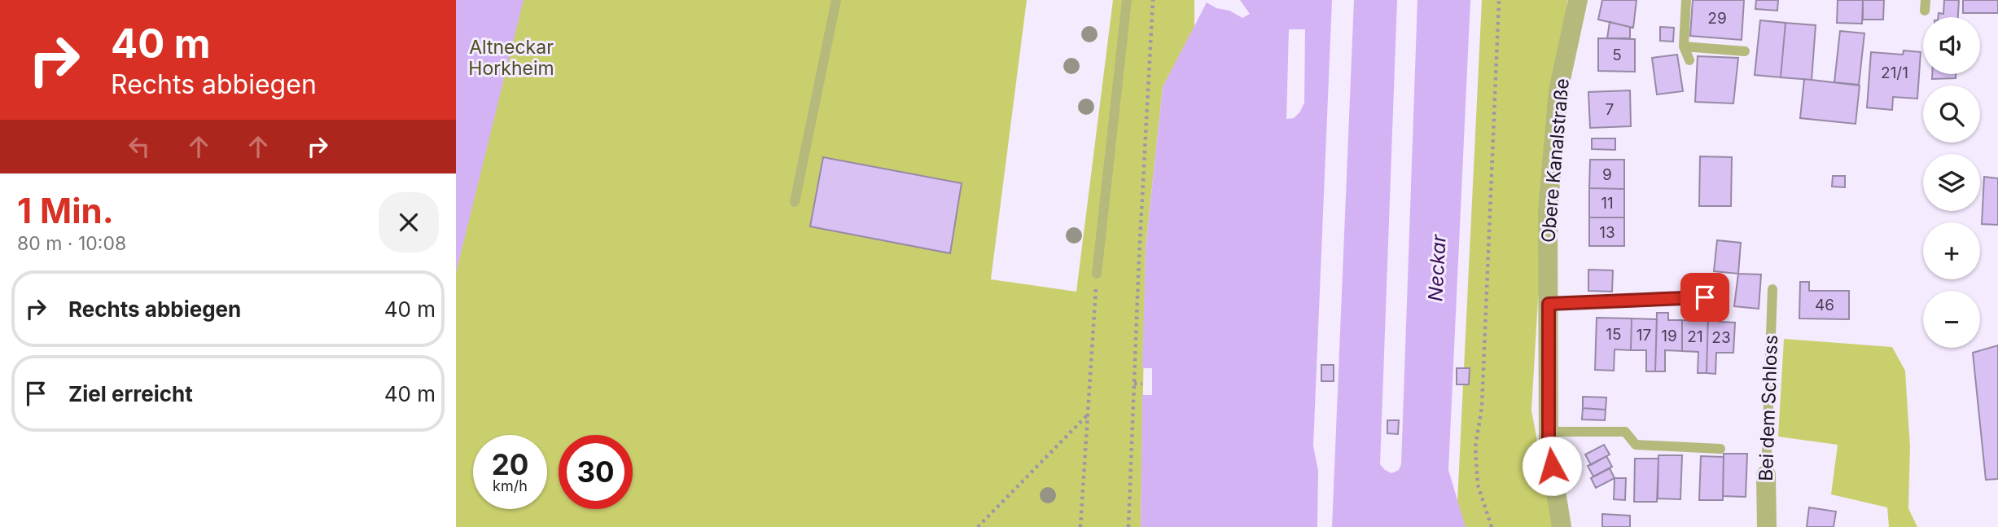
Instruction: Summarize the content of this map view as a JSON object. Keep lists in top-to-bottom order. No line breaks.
{"streets":{"street":["Obere Kanalstraße","Bei dem Schloss"]},"water":["Neckar"],"parks":["Altneckar Horkheim"],"house_numbers":["29","5","21/1","7","9","11","13","46","15","17","19","21","23"],"page":{"turn":["40 m","Rechts abbiegen"],"map_buttons":["+","−"],"heading":["1 Min.","80 m · 10:08"],"list":[{"name":"Rechts abbiegen","value":"40 m"},{"name":"Ziel erreicht","value":"40 m"}],"speed":"20 km/h","limit":"30"}}
